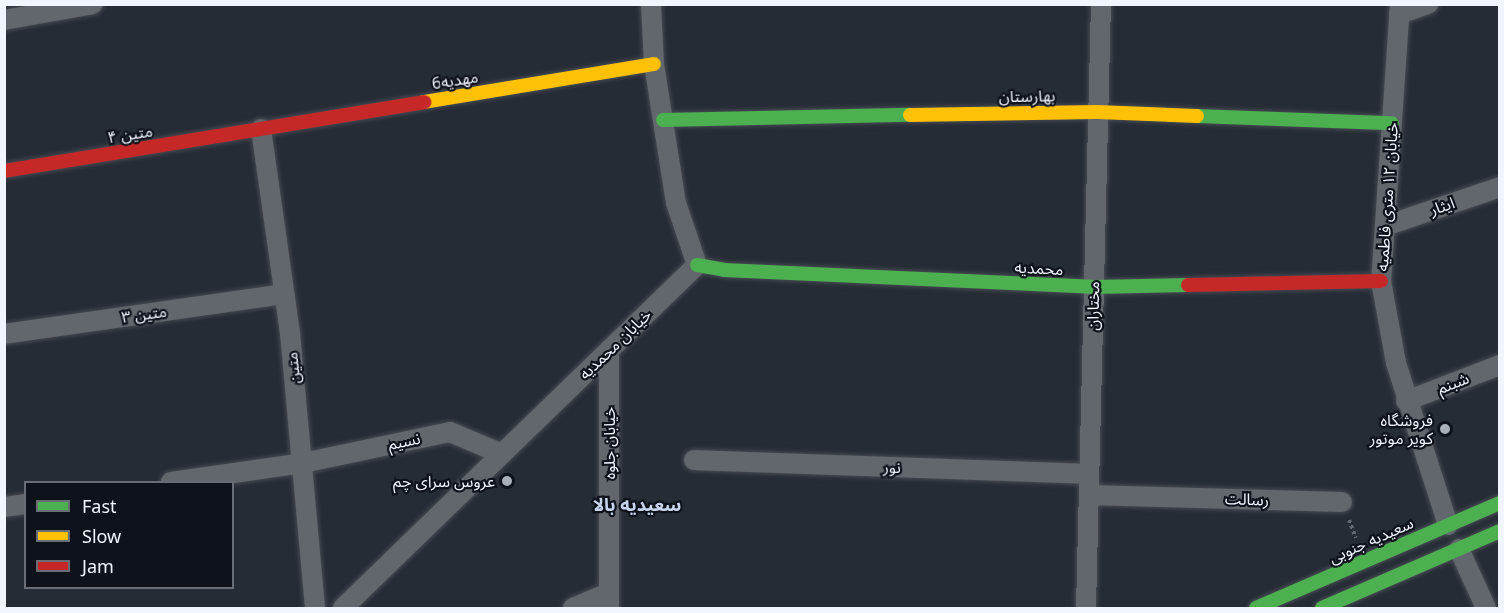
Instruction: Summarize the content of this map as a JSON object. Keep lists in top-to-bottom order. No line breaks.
{"streets":{"street":["مهدیه6","بهارستان","متین ۴","خیابان ۱۲ متری فاطمیه","ایثار","محمدیه","مختاران","متین ۳","خیابان محمدیه","متین","شبنم","نسیم","خیابان جلوه","نور","رسالت","سعیدیه جنوبی"]},"crossings":[["مهدیه6","متین ۴"],["مهدیه6","متین"],["بهارستان","خیابان ۱۲ متری فاطمیه"],["بهارستان","مختاران"],["متین ۴","متین"],["خیابان ۱۲ متری فاطمیه","ایثار"],["خیابان ۱۲ متری فاطمیه","محمدیه"],["خیابان ۱۲ متری فاطمیه","شبنم"],["خیابان ۱۲ متری فاطمیه","سعیدیه جنوبی"],["محمدیه","مختاران"],["محمدیه","خیابان محمدیه"],["مختاران","نور"],["مختاران","رسالت"],["متین ۳","متین"],["خیابان محمدیه","نسیم"],["خیابان محمدیه","خیابان جلوه"],["متین","نسیم"]],"districts":["سعيدیه بالا"],"places":["فروشگاه کویر موتور","عروس سرای چم"],"legend":["Fast","Slow","Jam"]}
